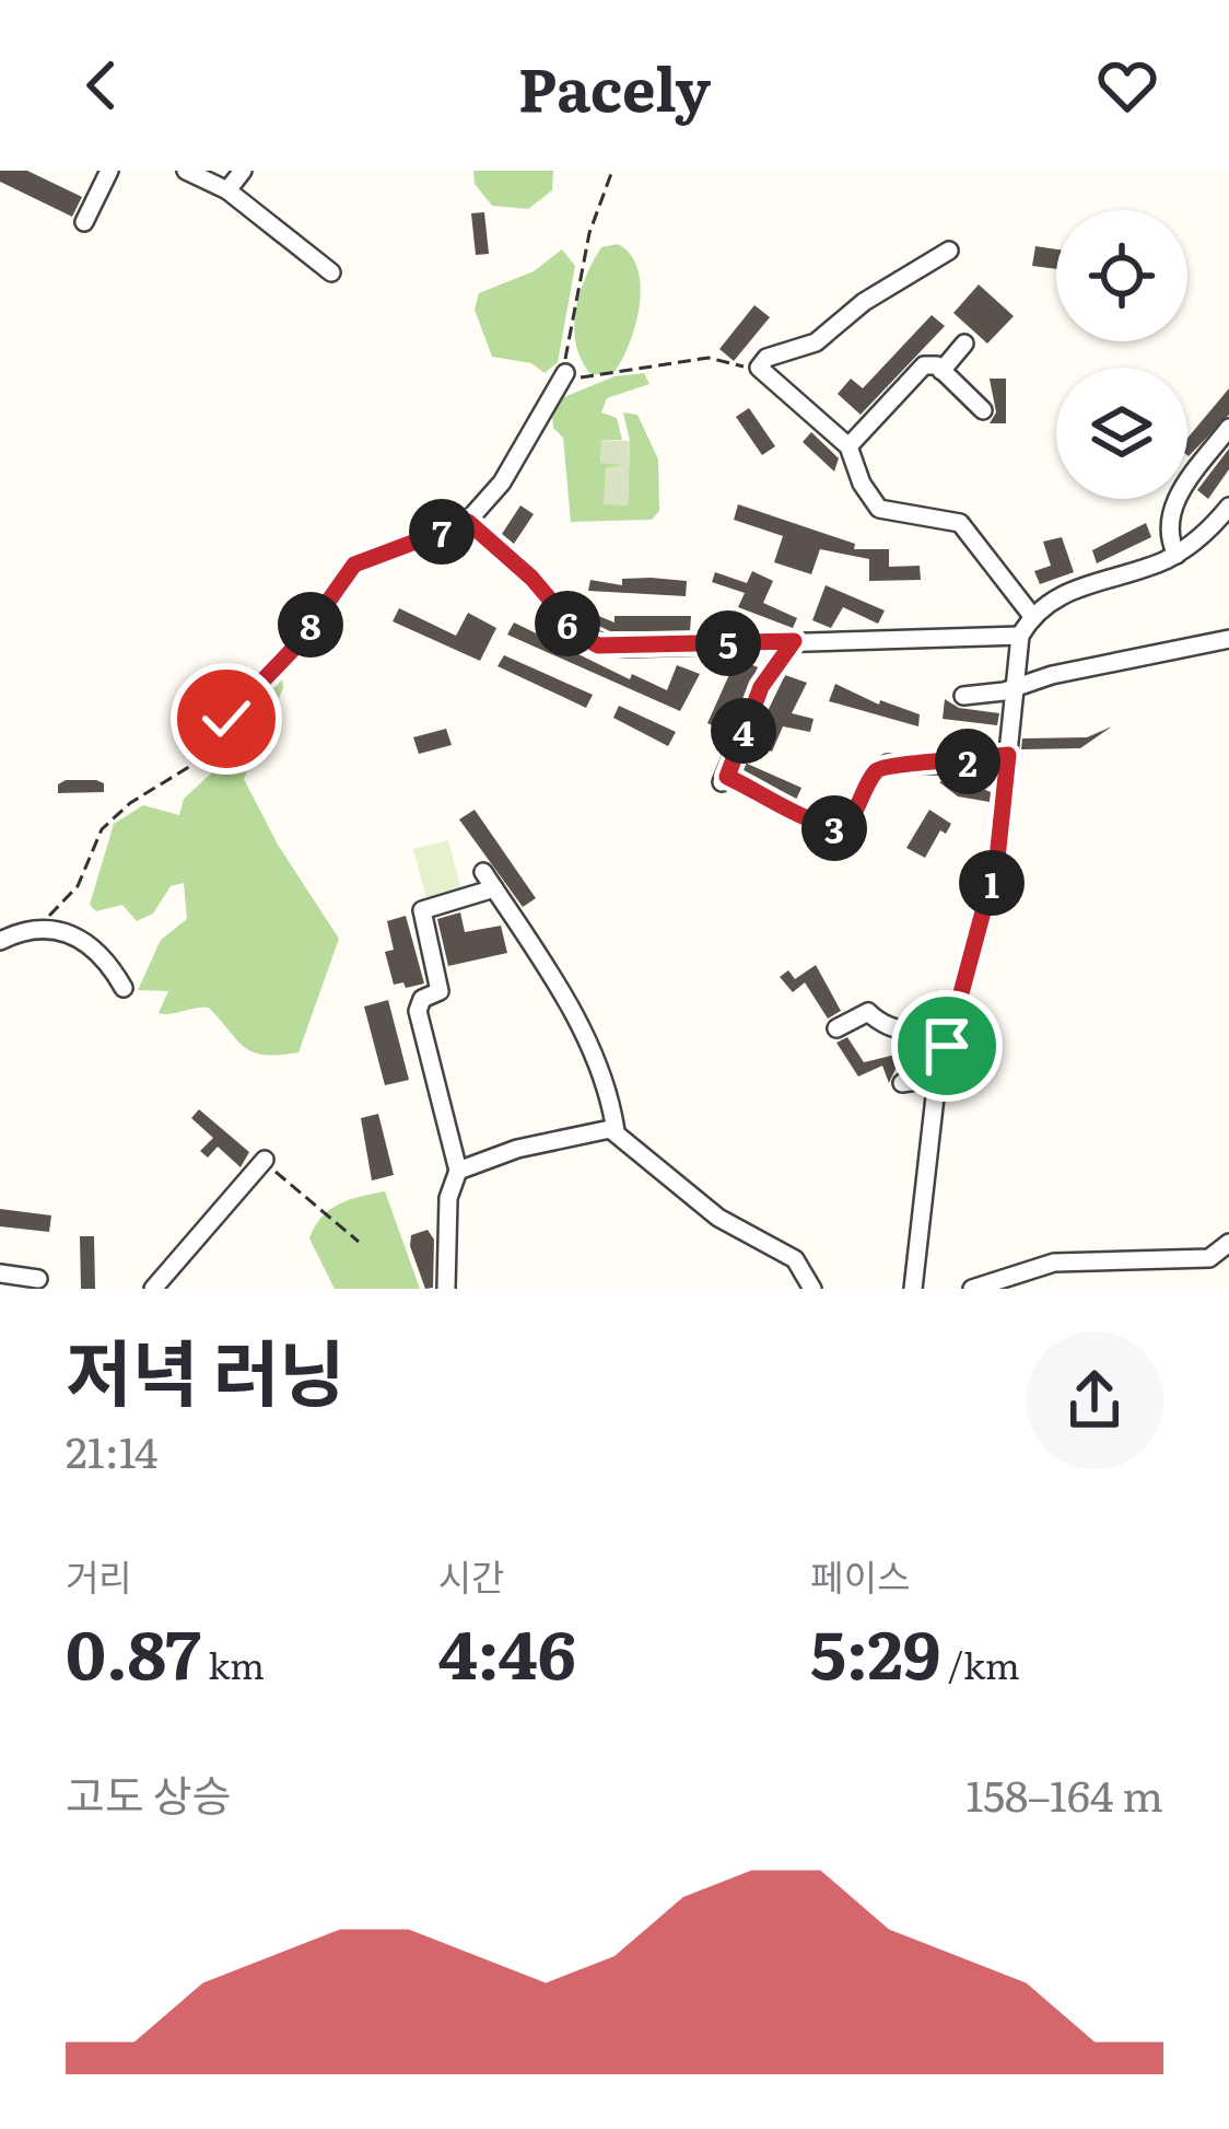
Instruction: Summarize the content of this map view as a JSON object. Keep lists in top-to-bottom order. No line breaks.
{"page":{"header":"Pacely","pins":["7","6","8","5","4","2","3","1"],"heading":["저녁 러닝","21:14"],"stats":[["거리","0.87 km"],["시간","4:46"],["페이스","5:29 /km"]],"chart":["고도 상승","158–164 m"]}}
